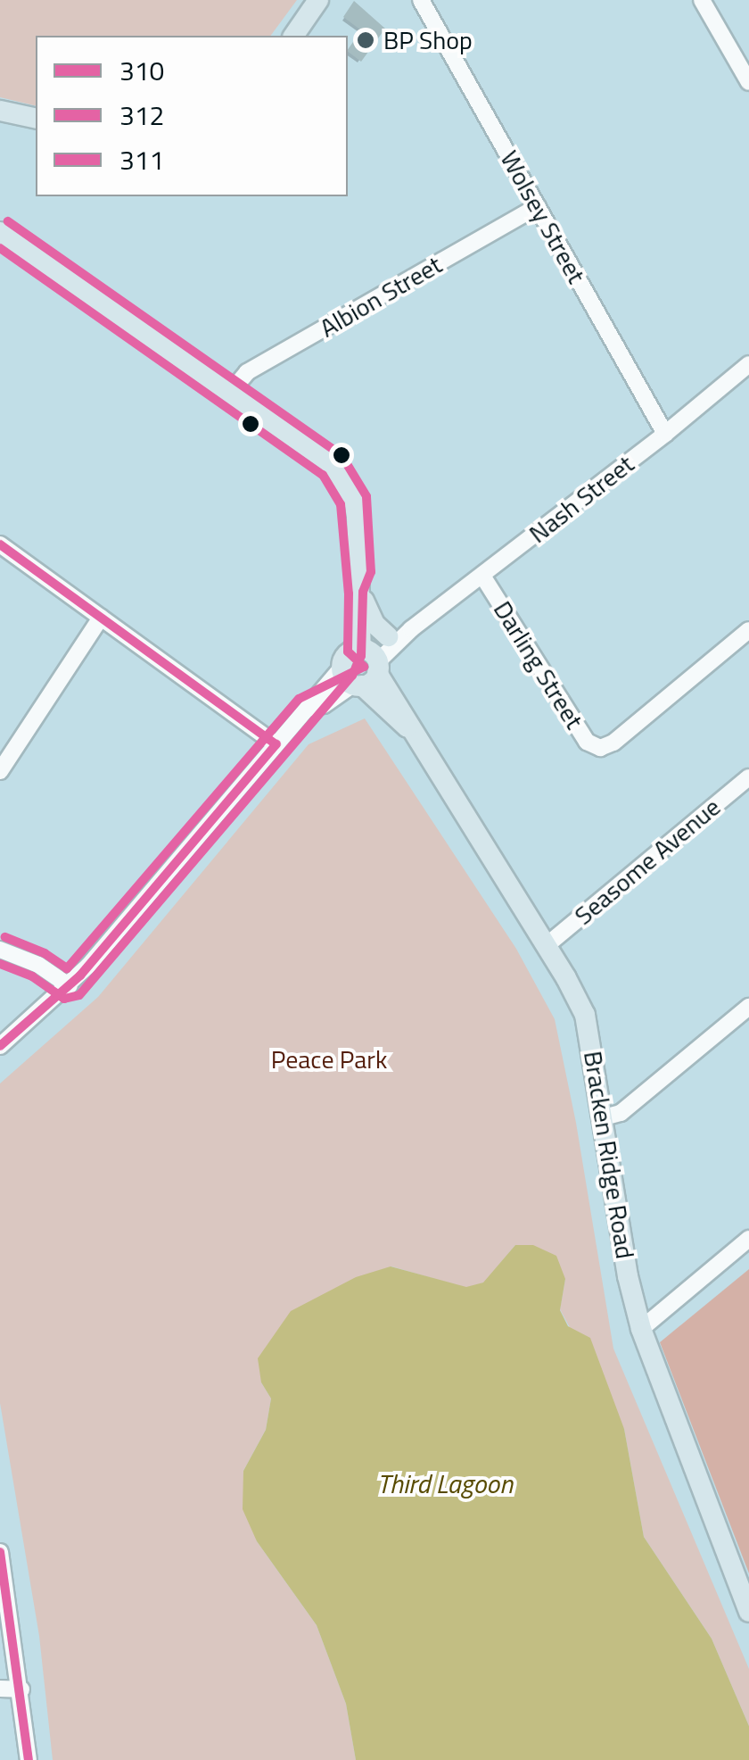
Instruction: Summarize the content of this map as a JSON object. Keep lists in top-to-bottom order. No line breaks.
{"streets":{"main road":["Bracken Ridge Road"],"street":["Wolsey Street","Albion Street","Nash Street","Darling Street","Seasome Avenue"]},"crossings":[["Wolsey Street","Albion Street"],["Wolsey Street","Nash Street"],["Nash Street","Darling Street"],["Nash Street","Bracken Ridge Road"],["Seasome Avenue","Bracken Ridge Road"]],"water":["Third Lagoon"],"parks":["Peace Park"],"places":["BP Shop"],"lines":["transit line 311","transit line 312","transit line 310"],"legend":["310","312","311"]}
